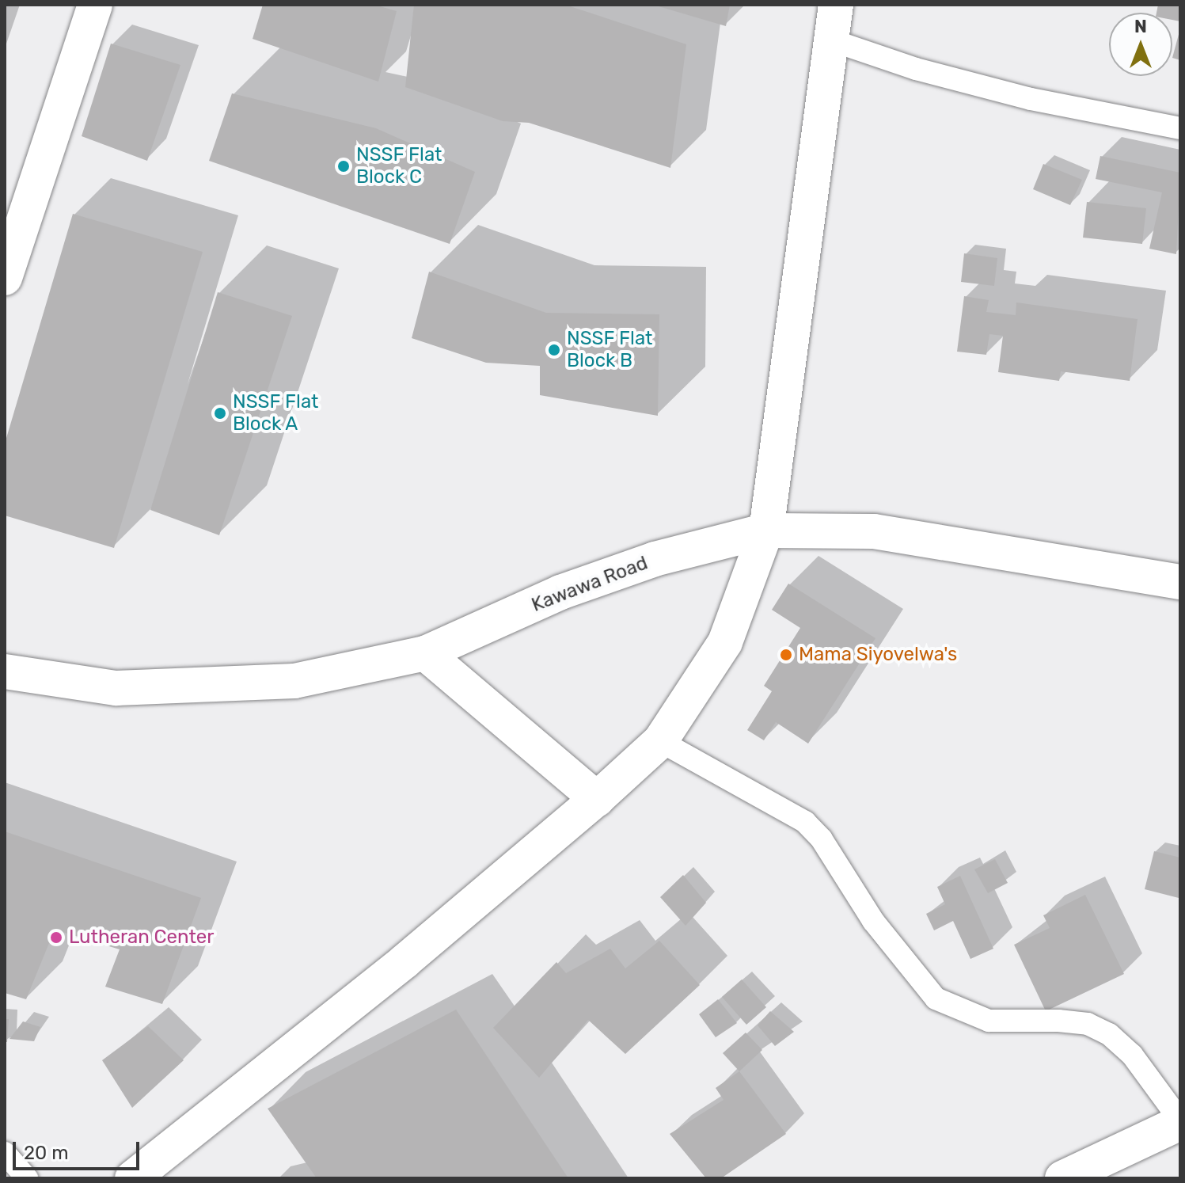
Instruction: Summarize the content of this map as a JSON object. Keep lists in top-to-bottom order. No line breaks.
{"streets":{"street":["Kawawa Road"]},"places":["NSSF Flat Block C","NSSF Flat Block B","NSSF Flat Block A","Mama Siyovelwa's","Lutheran Center"],"scale_bar":"20 m","north":"top"}
